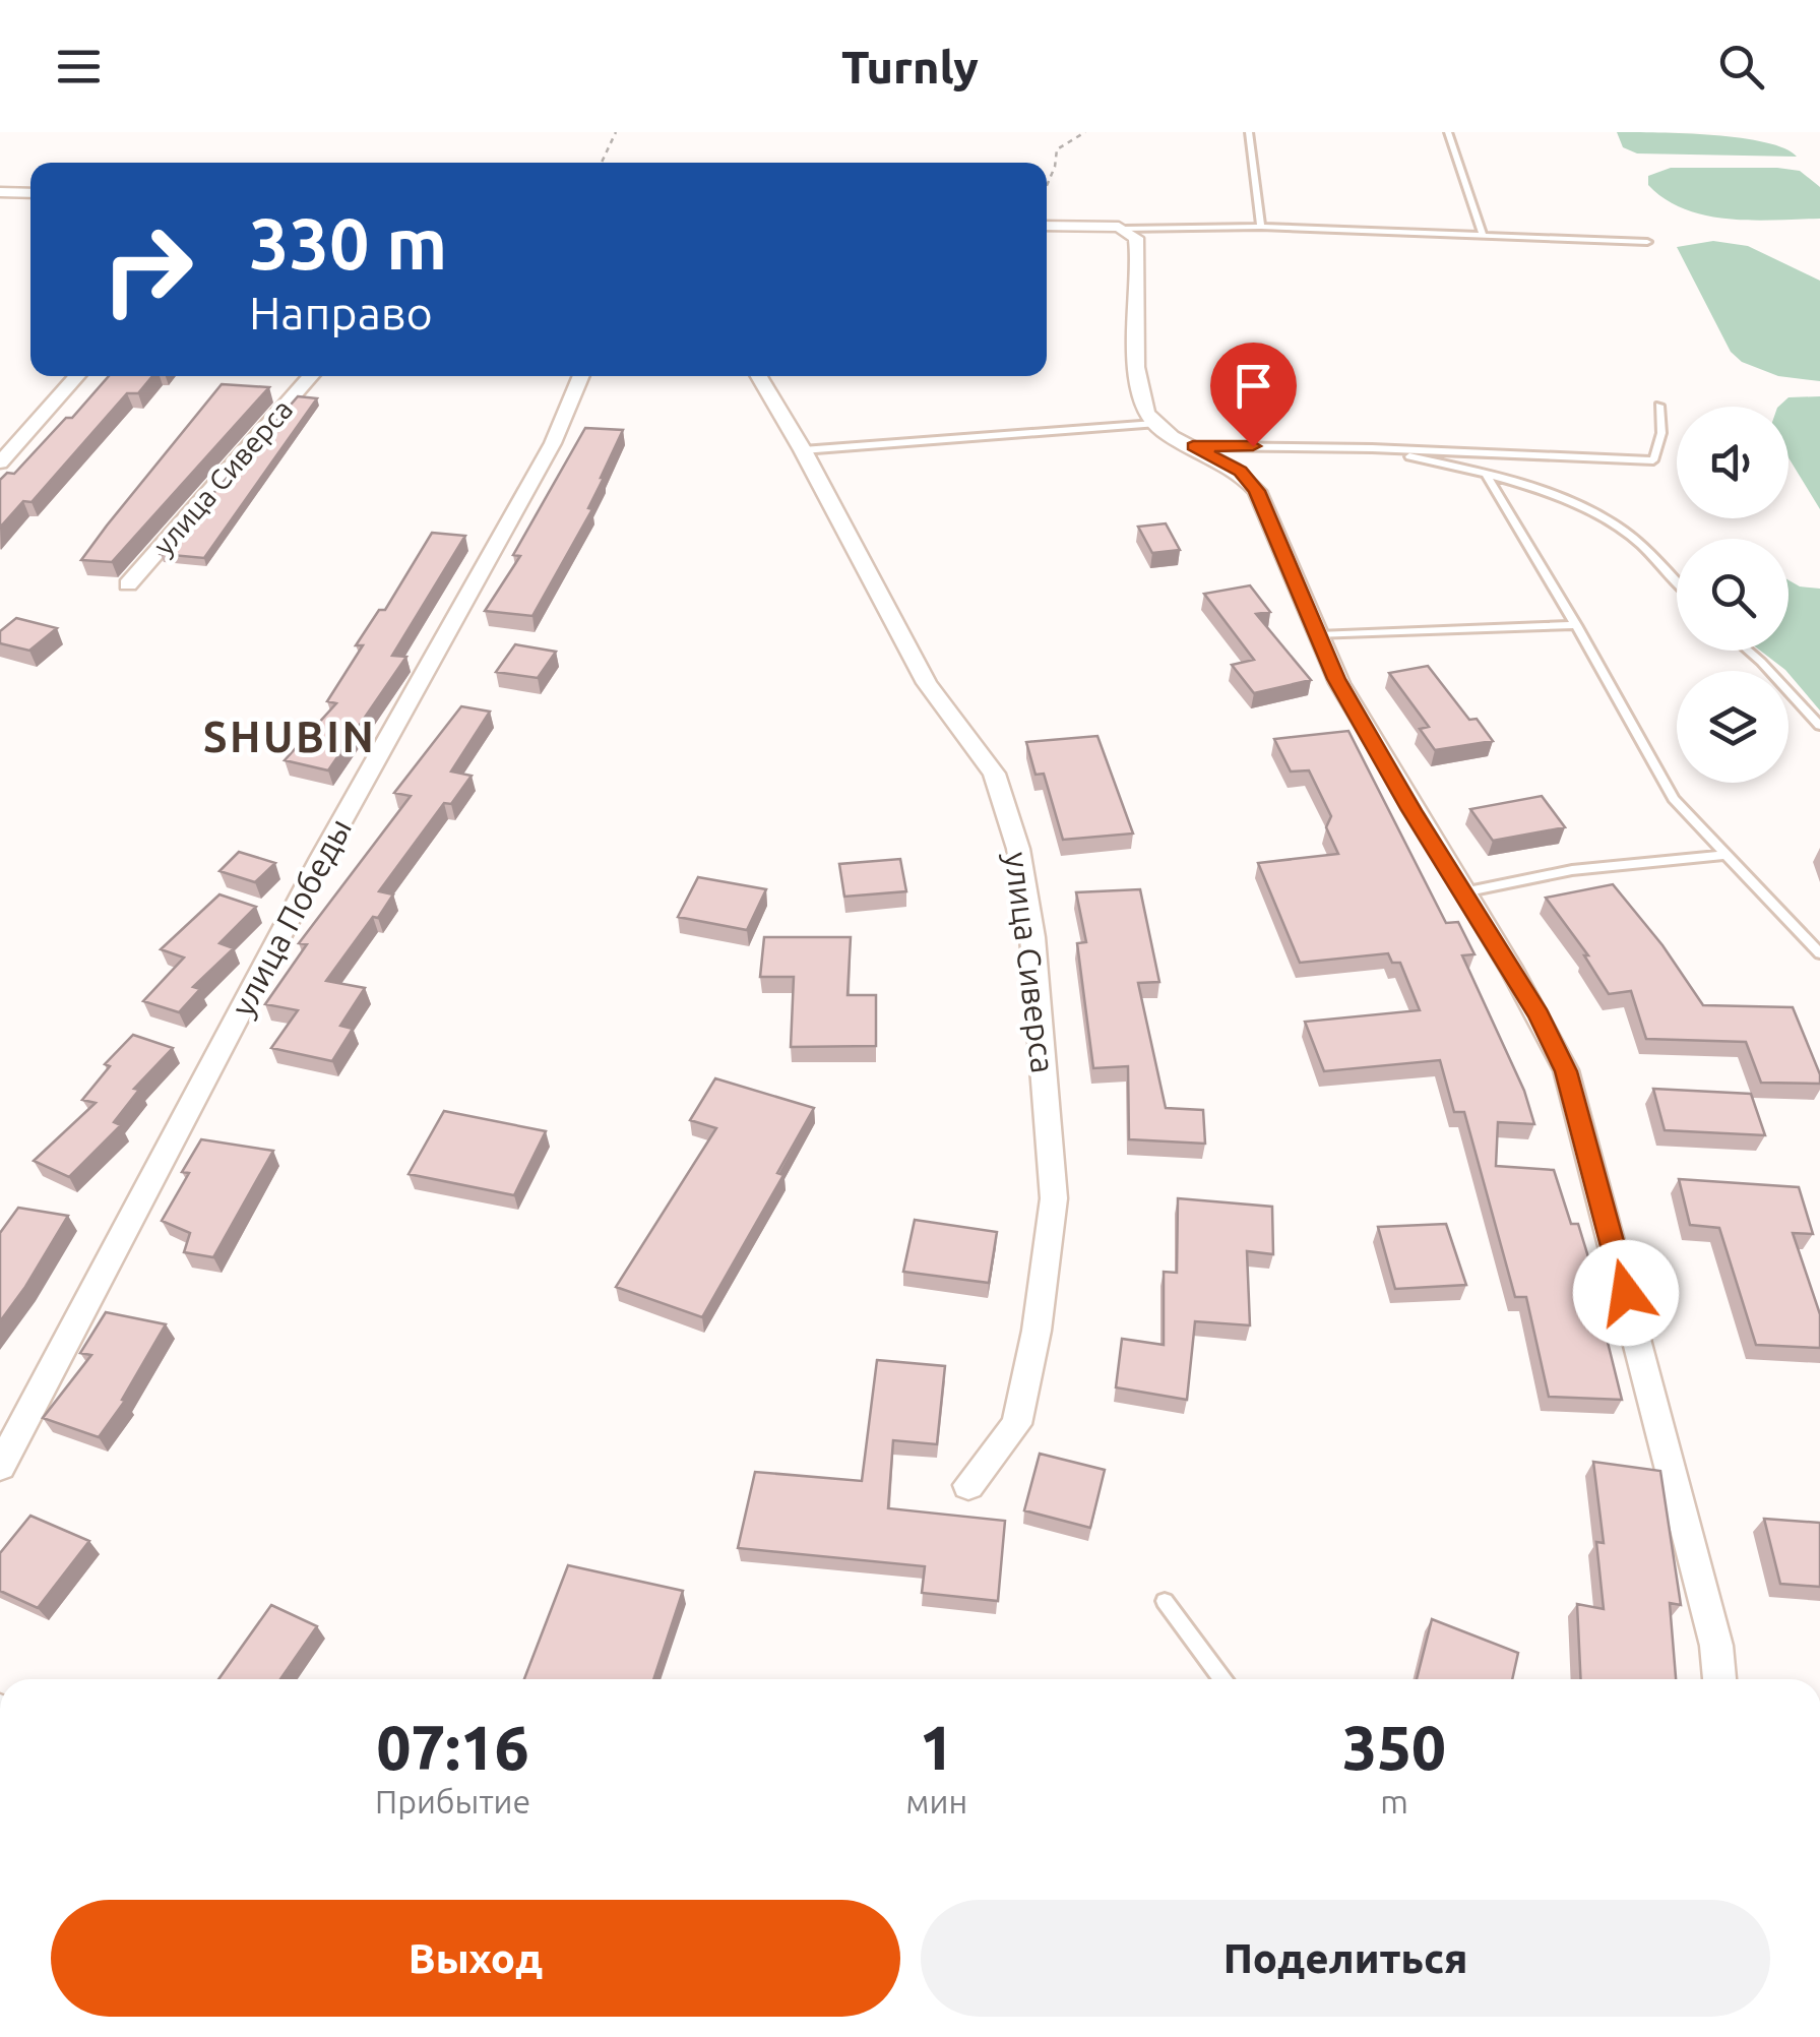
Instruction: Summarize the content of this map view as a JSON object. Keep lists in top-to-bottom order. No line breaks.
{"streets":{"street":["улица Сиверса","улица Победы"]},"districts":["SHUBIN"],"page":{"header":"Turnly","turn":["330 m","Направо"],"eta":["07:16","Прибытие","1","мин","350","m"],"buttons":["Выход","Поделиться"]}}
